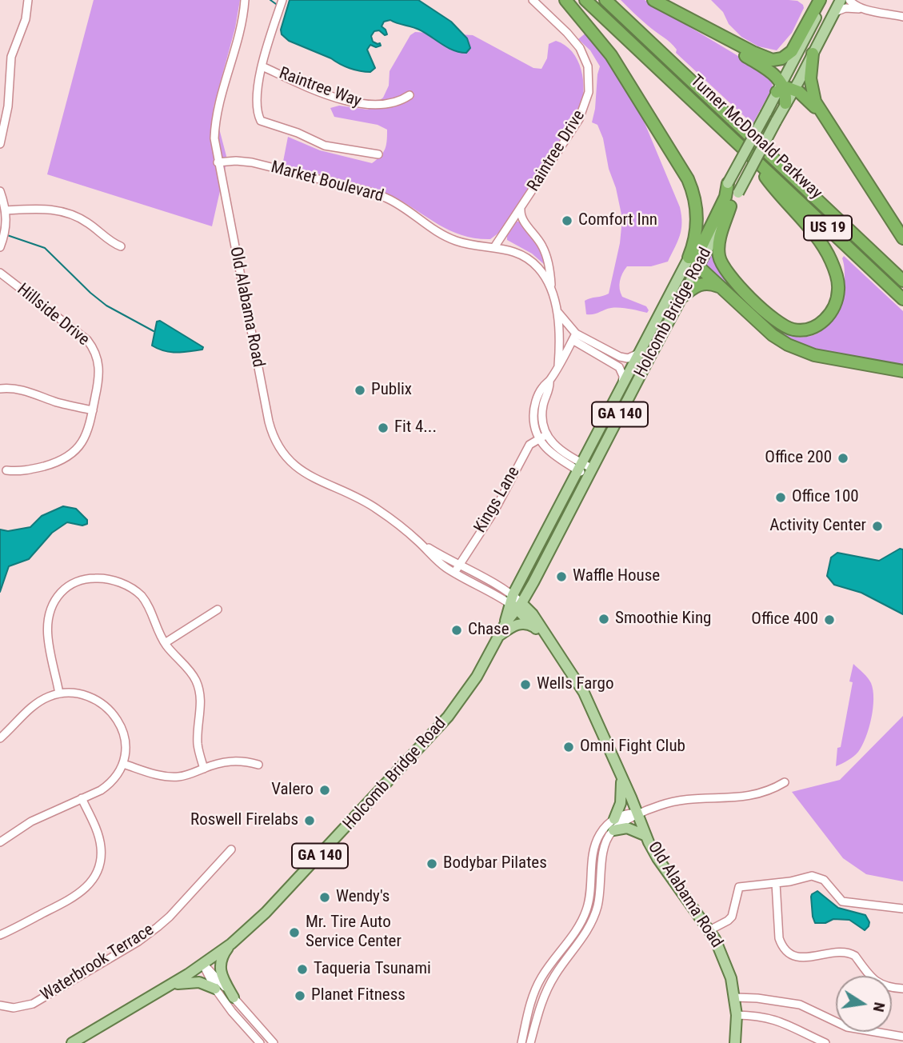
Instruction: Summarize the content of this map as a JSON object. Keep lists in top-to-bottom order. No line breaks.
{"streets":{"highway":["Turner McDonald Parkway","US 19"],"main road":["Old Alabama Road","Holcomb Bridge Road","GA 140"],"street":["Raintree Way","Raintree Drive","Market Boulevard","Hillside Drive","Kings Lane","Waterbrook Terrace"]},"crossings":[["Raintree Drive","Market Boulevard"],["Market Boulevard","Old Alabama Road"],["Market Boulevard","Kings Lane"],["Old Alabama Road","Holcomb Bridge Road"],["Old Alabama Road","Kings Lane"]],"places":["Comfort Inn","Publix","Fit 4...","Office 200","Office 100","Activity Center","Waffle House","Smoothie King","Office 400","Chase","Wells Fargo","Omni Fight Club","Valero","Roswell Firelabs","Bodybar Pilates","Wendy's","Mr. Tire Auto Service Center","Taqueria Tsunami","Planet Fitness"],"north":"right"}
